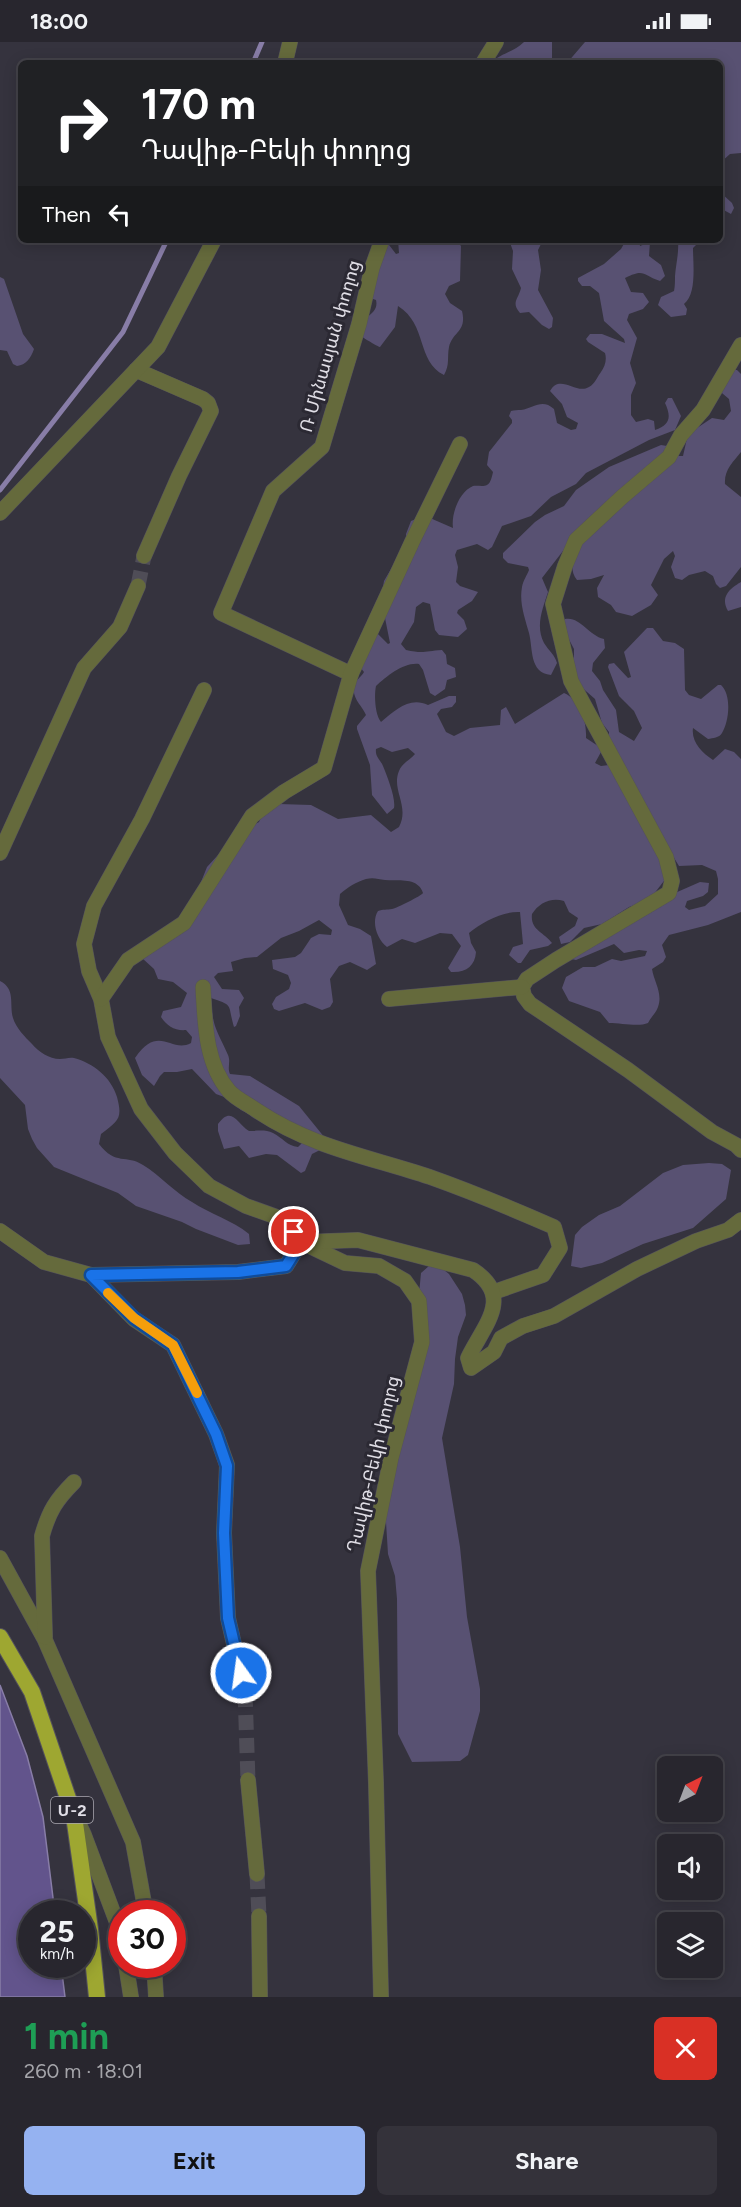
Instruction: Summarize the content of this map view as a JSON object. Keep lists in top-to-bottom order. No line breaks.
{"streets":{"highway":["Մ-2"],"street":["Ռ Մինասյան փողոց","Դավիթ-Բեկի փողոց"]},"north":"top right","page":{"status":"18:00","turn":["170 m","Դավիթ-Բեկի փողոց"],"then":"Then","speed":"25 km/h","limit":"30","heading":["1 min","260 m · 18:01"],"buttons":["Exit","Share"]}}
